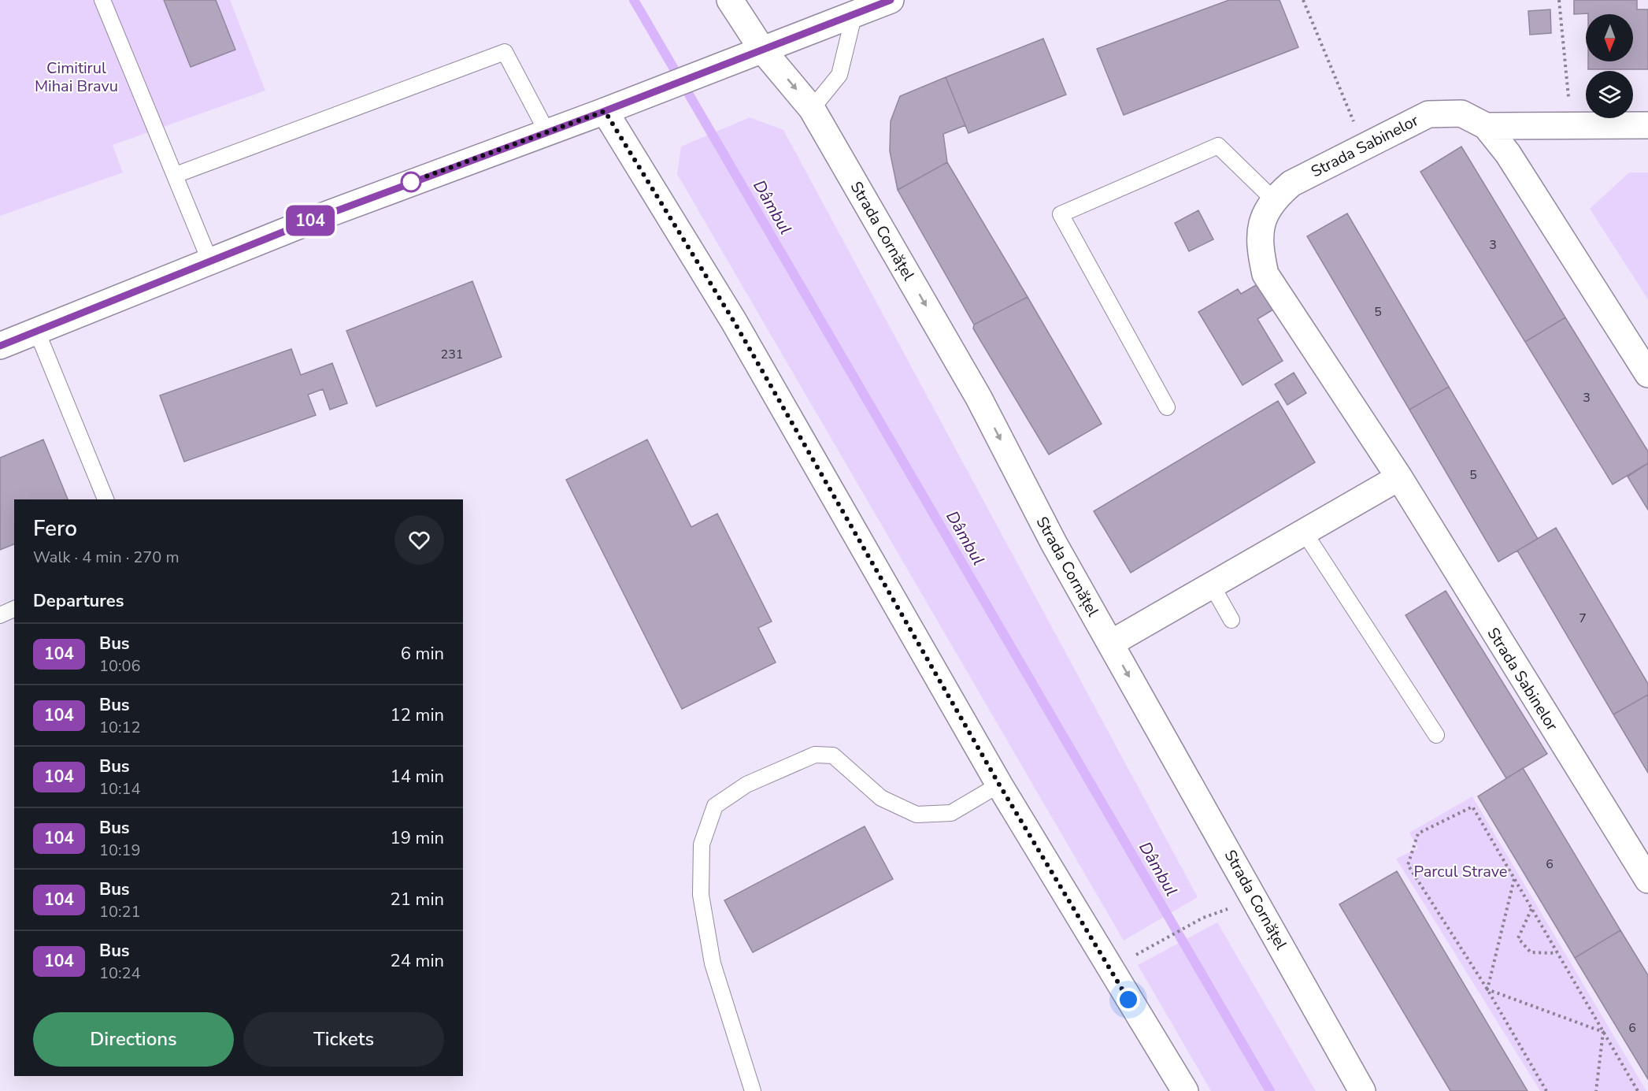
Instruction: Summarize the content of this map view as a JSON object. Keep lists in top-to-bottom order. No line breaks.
{"streets":{"street":["Strada Sabinelor","Strada Cornățel"]},"water":["Dâmbul"],"parks":["Cimitirul Mihai Bravu","Parcul Strave"],"lines":["bus line 104"],"house_numbers":["3","5","231","3","5","7","6","6"],"north":"bottom","page":{"on_map":"104","heading":[["Fero","Walk · 4 min · 270 m"],"Departures"],"list":[{"mark":"104","name":"Bus","note":"10:06","value":"6 min"},{"mark":"104","name":"Bus","note":"10:12","value":"12 min"},{"mark":"104","name":"Bus","note":"10:14","value":"14 min"},{"mark":"104","name":"Bus","note":"10:19","value":"19 min"},{"mark":"104","name":"Bus","note":"10:21","value":"21 min"},{"mark":"104","name":"Bus","note":"10:24","value":"24 min"}],"buttons":["Directions","Tickets"]}}
